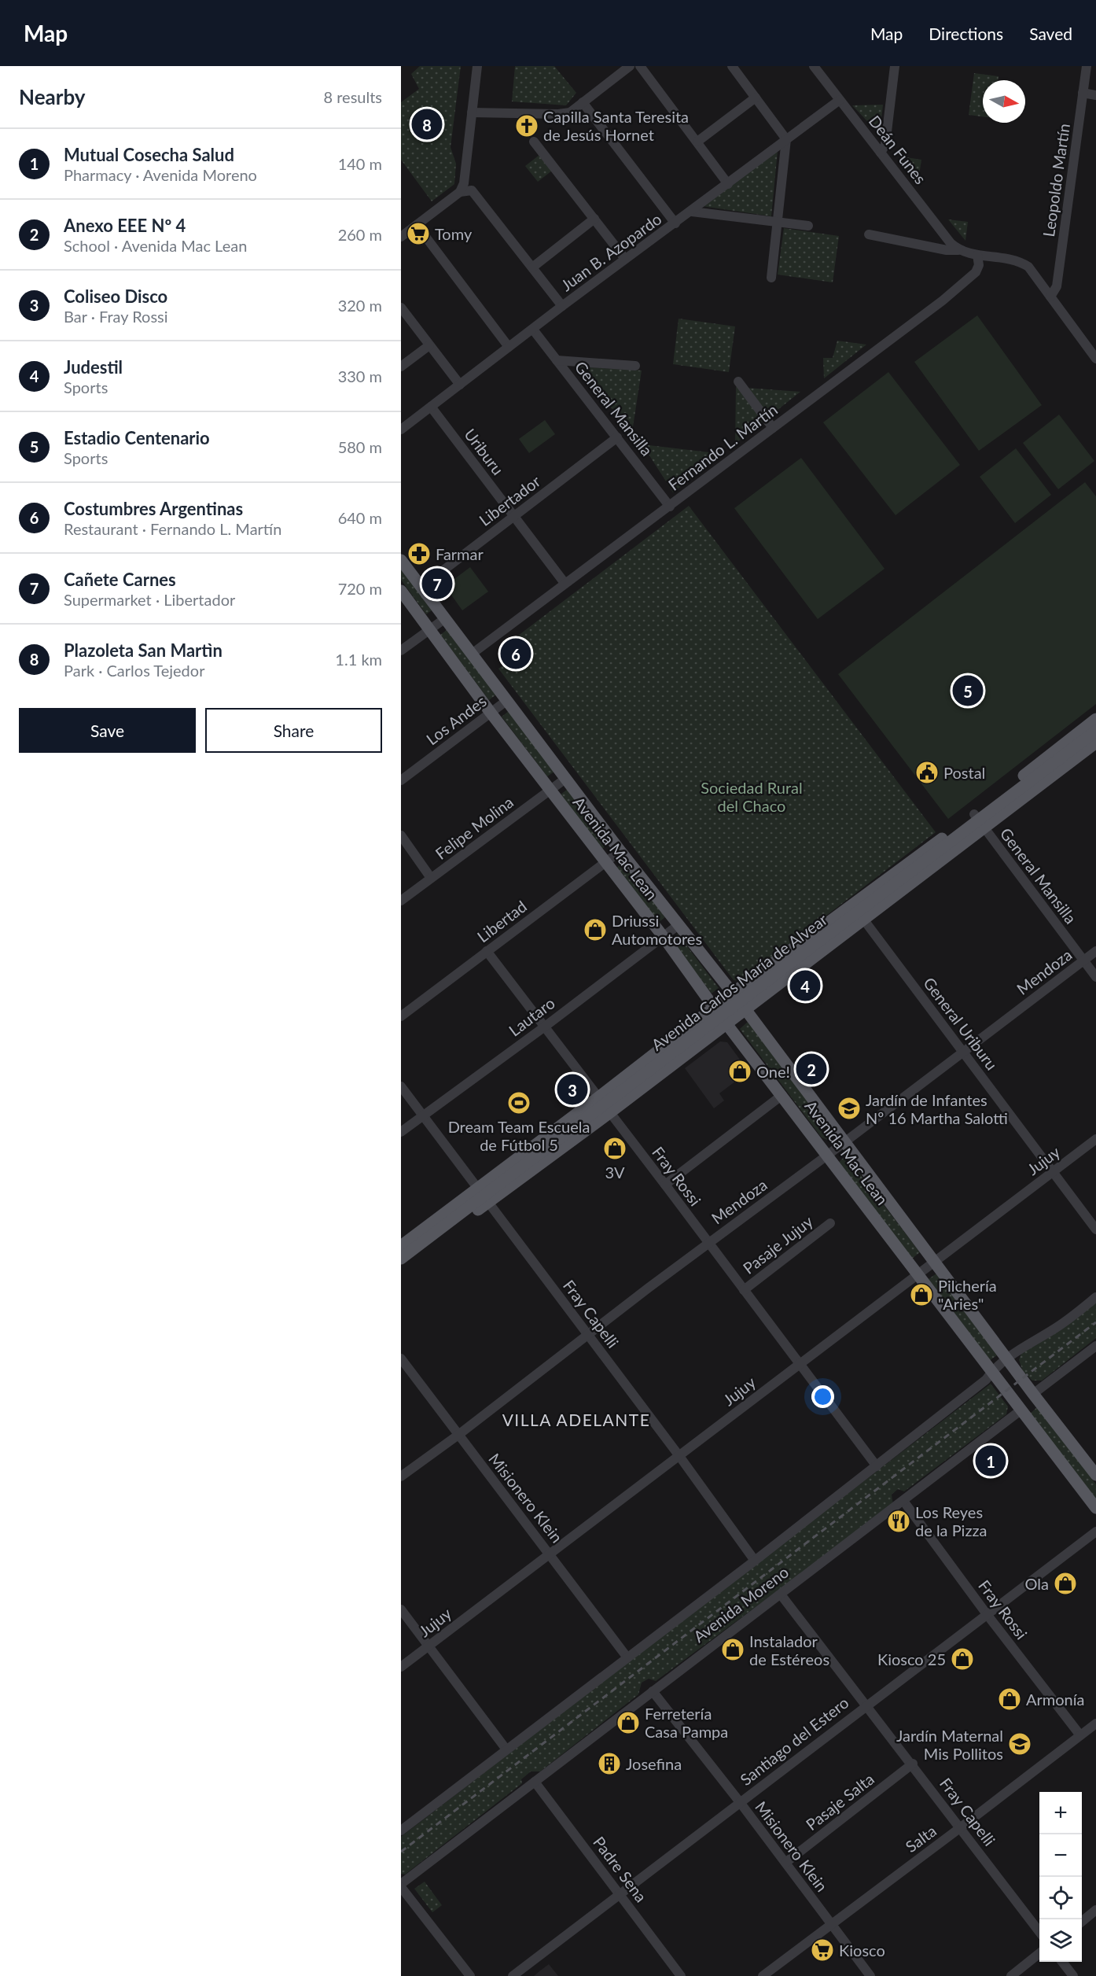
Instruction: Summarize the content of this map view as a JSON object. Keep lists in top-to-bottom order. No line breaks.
{"streets":{"main road":["Avenida Mac Lean","Avenida Carlos María de Alvear","Avenida Moreno"],"street":["Deán Funes","Leopoldo Martín","Juan B. Azopardo","General Mansilla","Fernando L. Martín","Uriburu","Libertador","Los Andes","Felipe Molina","Libertad","Mendoza","Lautaro","General Uriburu","Jujuy","Fray Rossi","Pasaje Jujuy","Fray Capelli","Misionero Klein","Santiago del Estero","Pasaje Salta","Salta","Padre Sena"]},"crossings":[["Deán Funes","Juan B. Azopardo"],["Juan B. Azopardo","General Mansilla"],["Juan B. Azopardo","Uriburu"],["General Mansilla","Fernando L. Martín"],["General Mansilla","Libertador"],["General Mansilla","Mendoza"],["General Mansilla","Avenida Carlos María de Alvear"],["Fernando L. Martín","Uriburu"],["Fernando L. Martín","Avenida Mac Lean"],["Uriburu","Libertador"],["Libertador","Avenida Mac Lean"],["Los Andes","Avenida Mac Lean"],["Felipe Molina","Avenida Mac Lean"],["Avenida Mac Lean","Libertad"],["Avenida Mac Lean","Mendoza"],["Avenida Mac Lean","Avenida Carlos María de Alvear"],["Avenida Mac Lean","Lautaro"],["Avenida Mac Lean","Jujuy"],["Avenida Mac Lean","Avenida Moreno"],["Libertad","Fray Rossi"],["Mendoza","General Uriburu"],["Mendoza","Fray Rossi"],["Mendoza","Fray Capelli"],["Mendoza","Misionero Klein"],["Avenida Carlos María de Alvear","General Uriburu"],["Avenida Carlos María de Alvear","Fray Rossi"],["Avenida Carlos María de Alvear","Fray Capelli"],["Lautaro","Fray Rossi"],["Lautaro","Fray Capelli"],["General Uriburu","Jujuy"],["Jujuy","Fray Rossi"],["Jujuy","Fray Capelli"],["Jujuy","Misionero Klein"],["Fray Rossi","Pasaje Jujuy"],["Fray Rossi","Avenida Moreno"],["Fray Rossi","Santiago del Estero"],["Fray Rossi","Salta"],["Fray Capelli","Avenida Moreno"],["Fray Capelli","Santiago del Estero"],["Fray Capelli","Pasaje Salta"],["Fray Capelli","Salta"],["Misionero Klein","Avenida Moreno"],["Misionero Klein","Santiago del Estero"],["Misionero Klein","Pasaje Salta"],["Misionero Klein","Salta"],["Avenida Moreno","Padre Sena"],["Santiago del Estero","Padre Sena"]],"districts":["VILLA ADELANTE"],"parks":["Sociedad Rural del Chaco"],"places":{"church":["Capilla Santa Teresita de Jesús Hornet"],"supermarket":["Tomy","Kiosco"],"pharmacy":["Farmar"],"public building":["Postal"],"shop":["Driussi Automotores","One!","3V","Pilchería \"Aries\"","Ola","Instalador de Estéreos","Kiosco 25","Armonía","Ferretería Casa Pampa"],"sports":["Dream Team Escuela de Fútbol 5"],"school or university":["Jardín de Infantes Nº 16 Martha Salotti","Jardín Maternal Mis Pollitos"],"restaurant":["Los Reyes de la Pizza"],"building":["Josefina"]},"north":"right","page":{"header":"Map","nav":["Map","Directions","Saved"],"heading":["Nearby","8 results"],"pins":["8","7","6","5","4","2","3","1"],"list":[{"mark":"1","name":"Mutual Cosecha Salud","note":"Pharmacy · Avenida Moreno","value":"140 m"},{"mark":"2","name":"Anexo EEE Nº 4","note":"School · Avenida Mac Lean","value":"260 m"},{"mark":"3","name":"Coliseo Disco","note":"Bar · Fray Rossi","value":"320 m"},{"mark":"4","name":"Judestil","note":"Sports","value":"330 m"},{"mark":"5","name":"Estadio Centenario","note":"Sports","value":"580 m"},{"mark":"6","name":"Costumbres Argentinas","note":"Restaurant · Fernando L. Martín","value":"640 m"},{"mark":"7","name":"Cañete Carnes","note":"Supermarket · Libertador","value":"720 m"},{"mark":"8","name":"Plazoleta San Martìn","note":"Park · Carlos Tejedor","value":"1.1 km"}],"buttons":["Save","Share"],"map_buttons":["+","−"]}}
